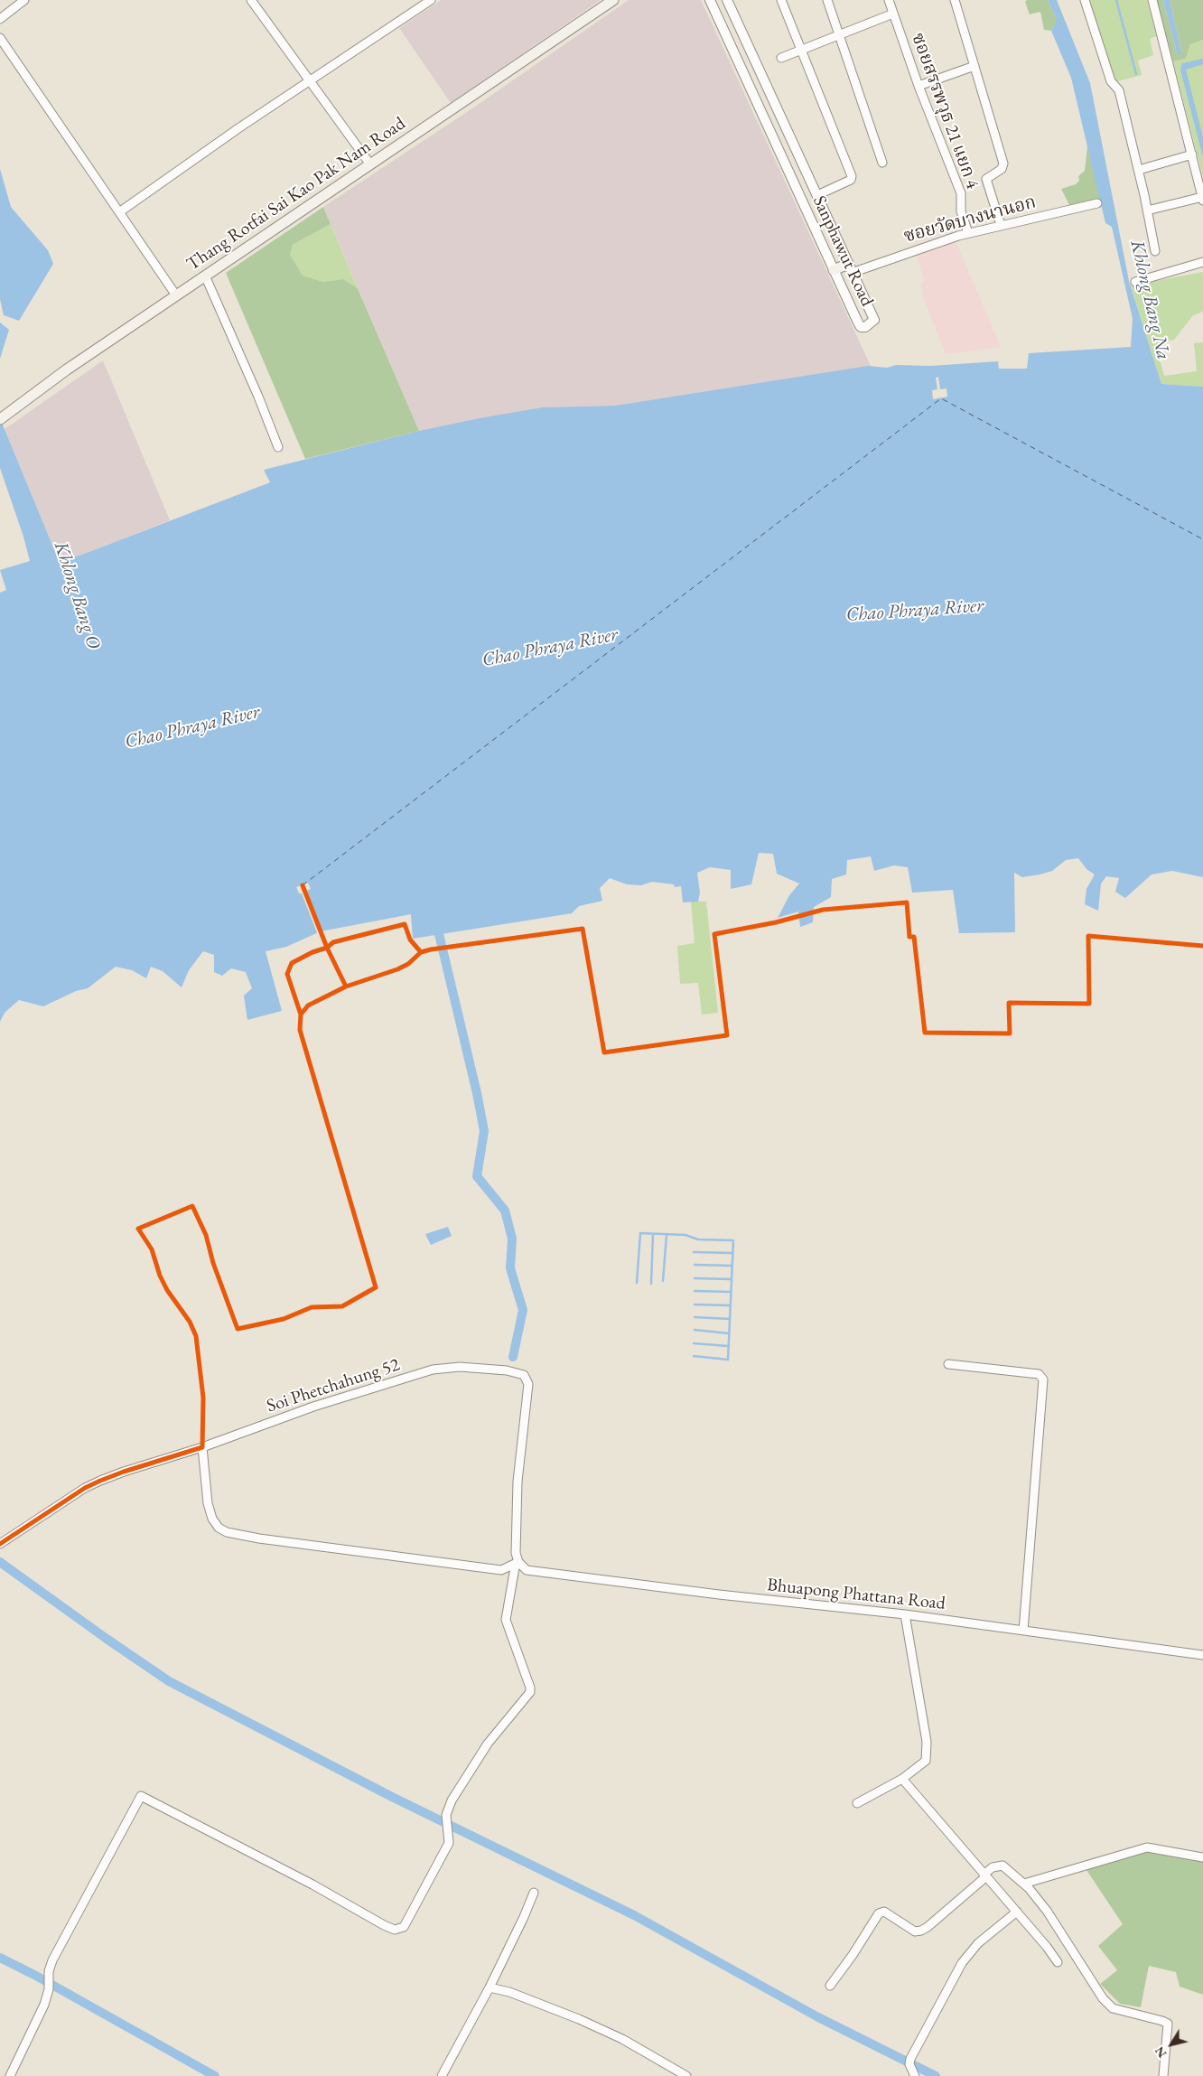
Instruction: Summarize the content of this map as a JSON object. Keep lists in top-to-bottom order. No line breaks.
{"streets":{"main road":["Thang Rotfai Sai Kao Pak Nam Road"],"street":["ซอยสรรพวุธ 21 แยก 4","ซอยวัดบางนานอก","Sanphawut Road","Soi Phetchahung 52","Bhuapong Phattana Road"]},"crossings":[["ซอยสรรพวุธ 21 แยก 4","ซอยวัดบางนานอก"],["ซอยวัดบางนานอก","Sanphawut Road"],["Soi Phetchahung 52","Bhuapong Phattana Road"]],"water":["Khlong Bang Na","Khlong Bang O","Chao Phraya River"],"north":"bottom left"}
